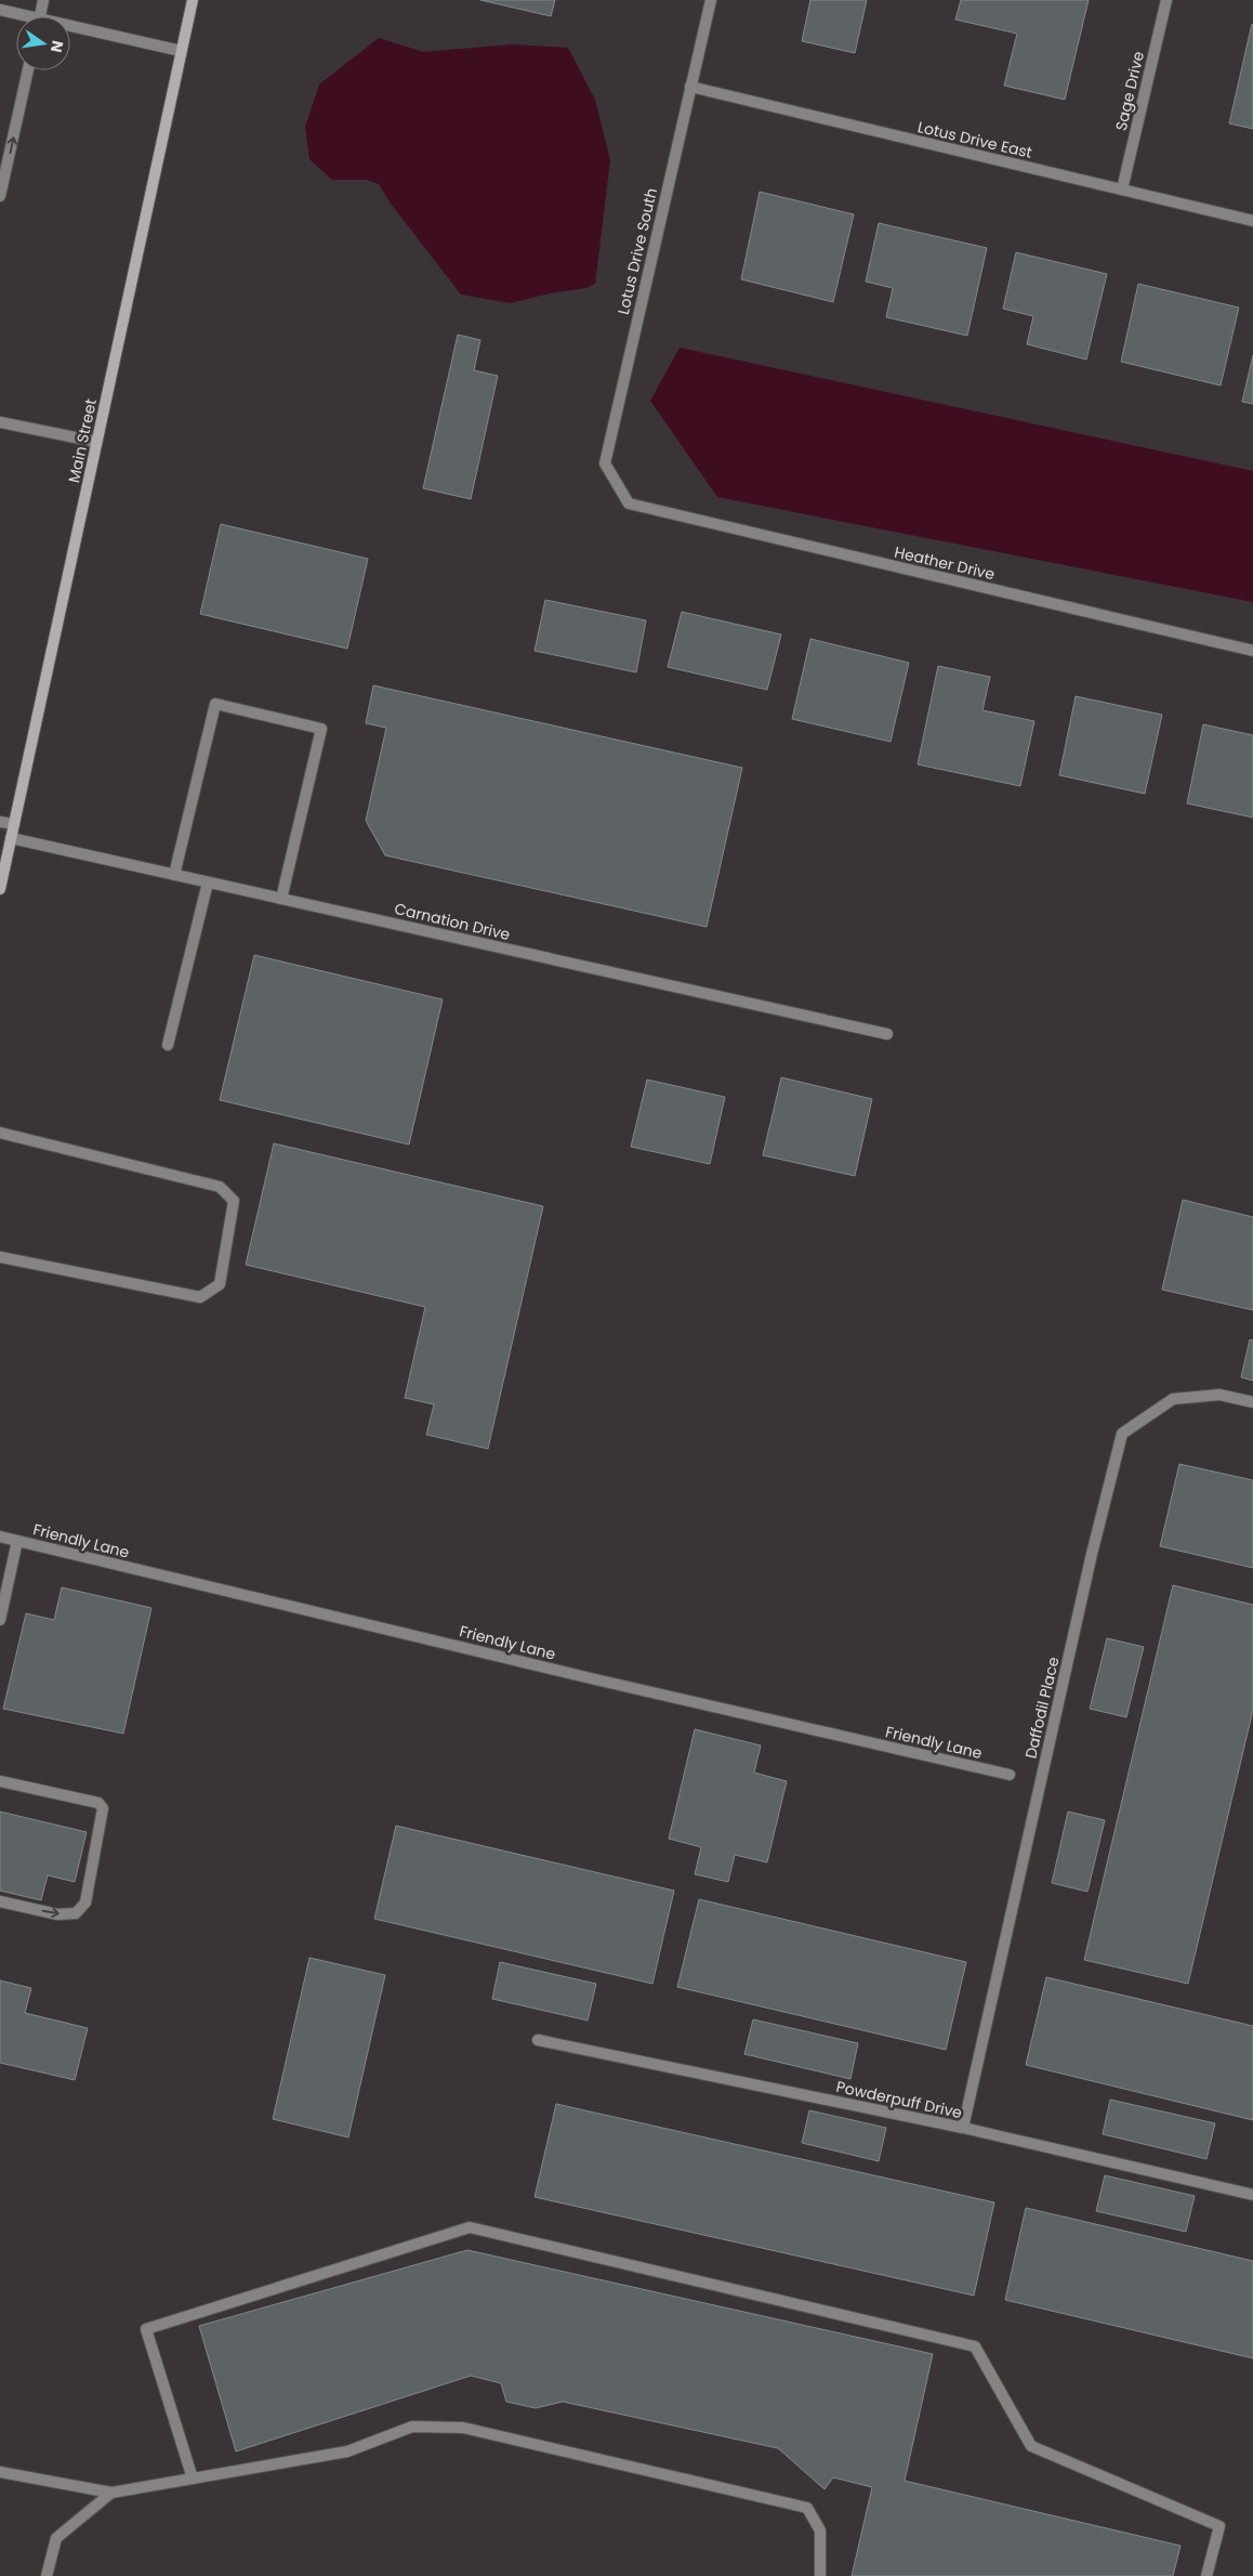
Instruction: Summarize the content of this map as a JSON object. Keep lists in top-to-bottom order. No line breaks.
{"streets":{"main road":["Main Street"],"street":["Sage Drive","Lotus Drive East","Lotus Drive South","Heather Drive","Carnation Drive","Friendly Lane","Daffodil Place","Powderpuff Drive"]},"crossings":[["Sage Drive","Lotus Drive East"],["Lotus Drive East","Lotus Drive South"],["Lotus Drive South","Heather Drive"],["Main Street","Carnation Drive"],["Daffodil Place","Powderpuff Drive"]],"north":"right"}
